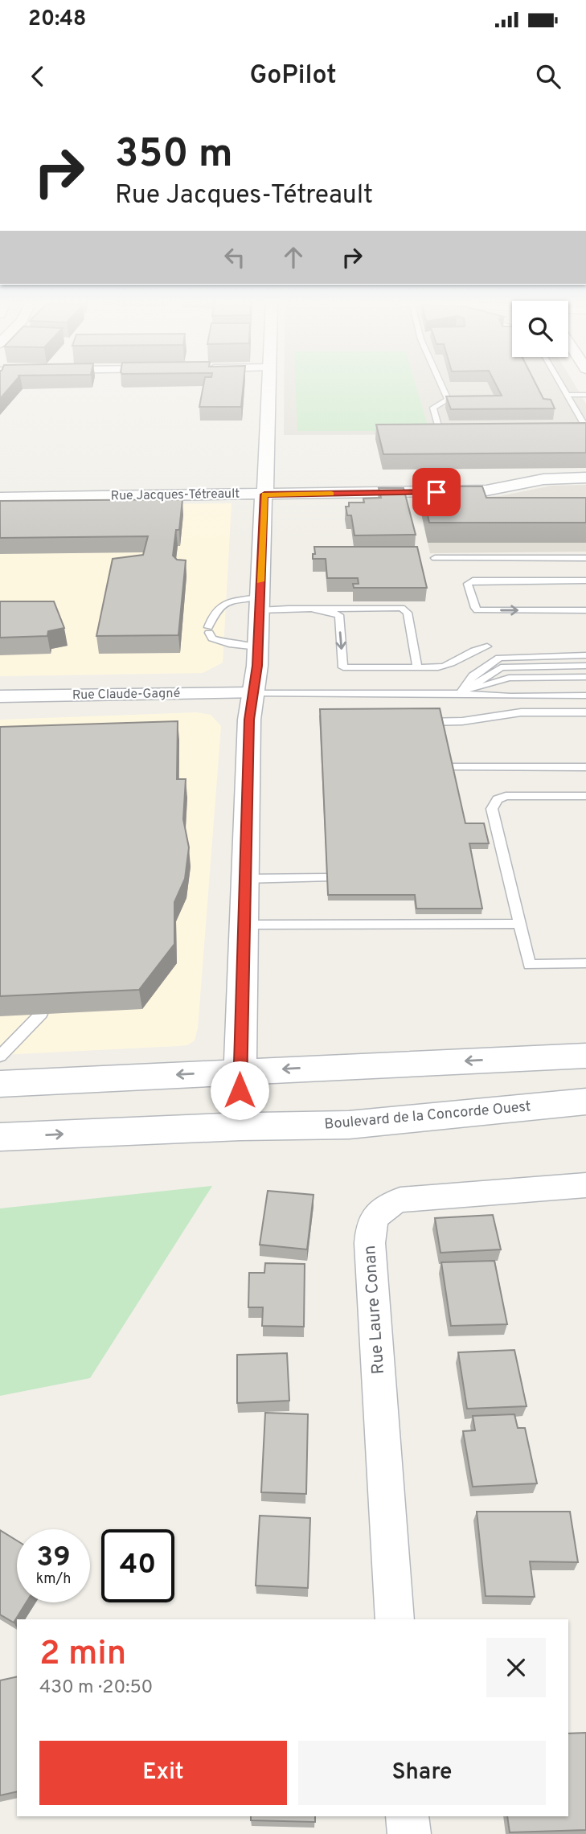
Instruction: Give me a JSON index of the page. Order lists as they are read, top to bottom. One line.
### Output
{"streets":{"street":["Rue Jacques-Tétreault","Rue Claude-Gagné","Boulevard de la Concorde Ouest","Rue Laure Conan"]},"page":{"status":"20:48","header":"GoPilot","turn":["350 m","Rue Jacques-Tétreault"],"speed":"39 km/h","limit":"40","heading":["2 min","430 m · 20:50"],"buttons":["Exit","Share"]}}
